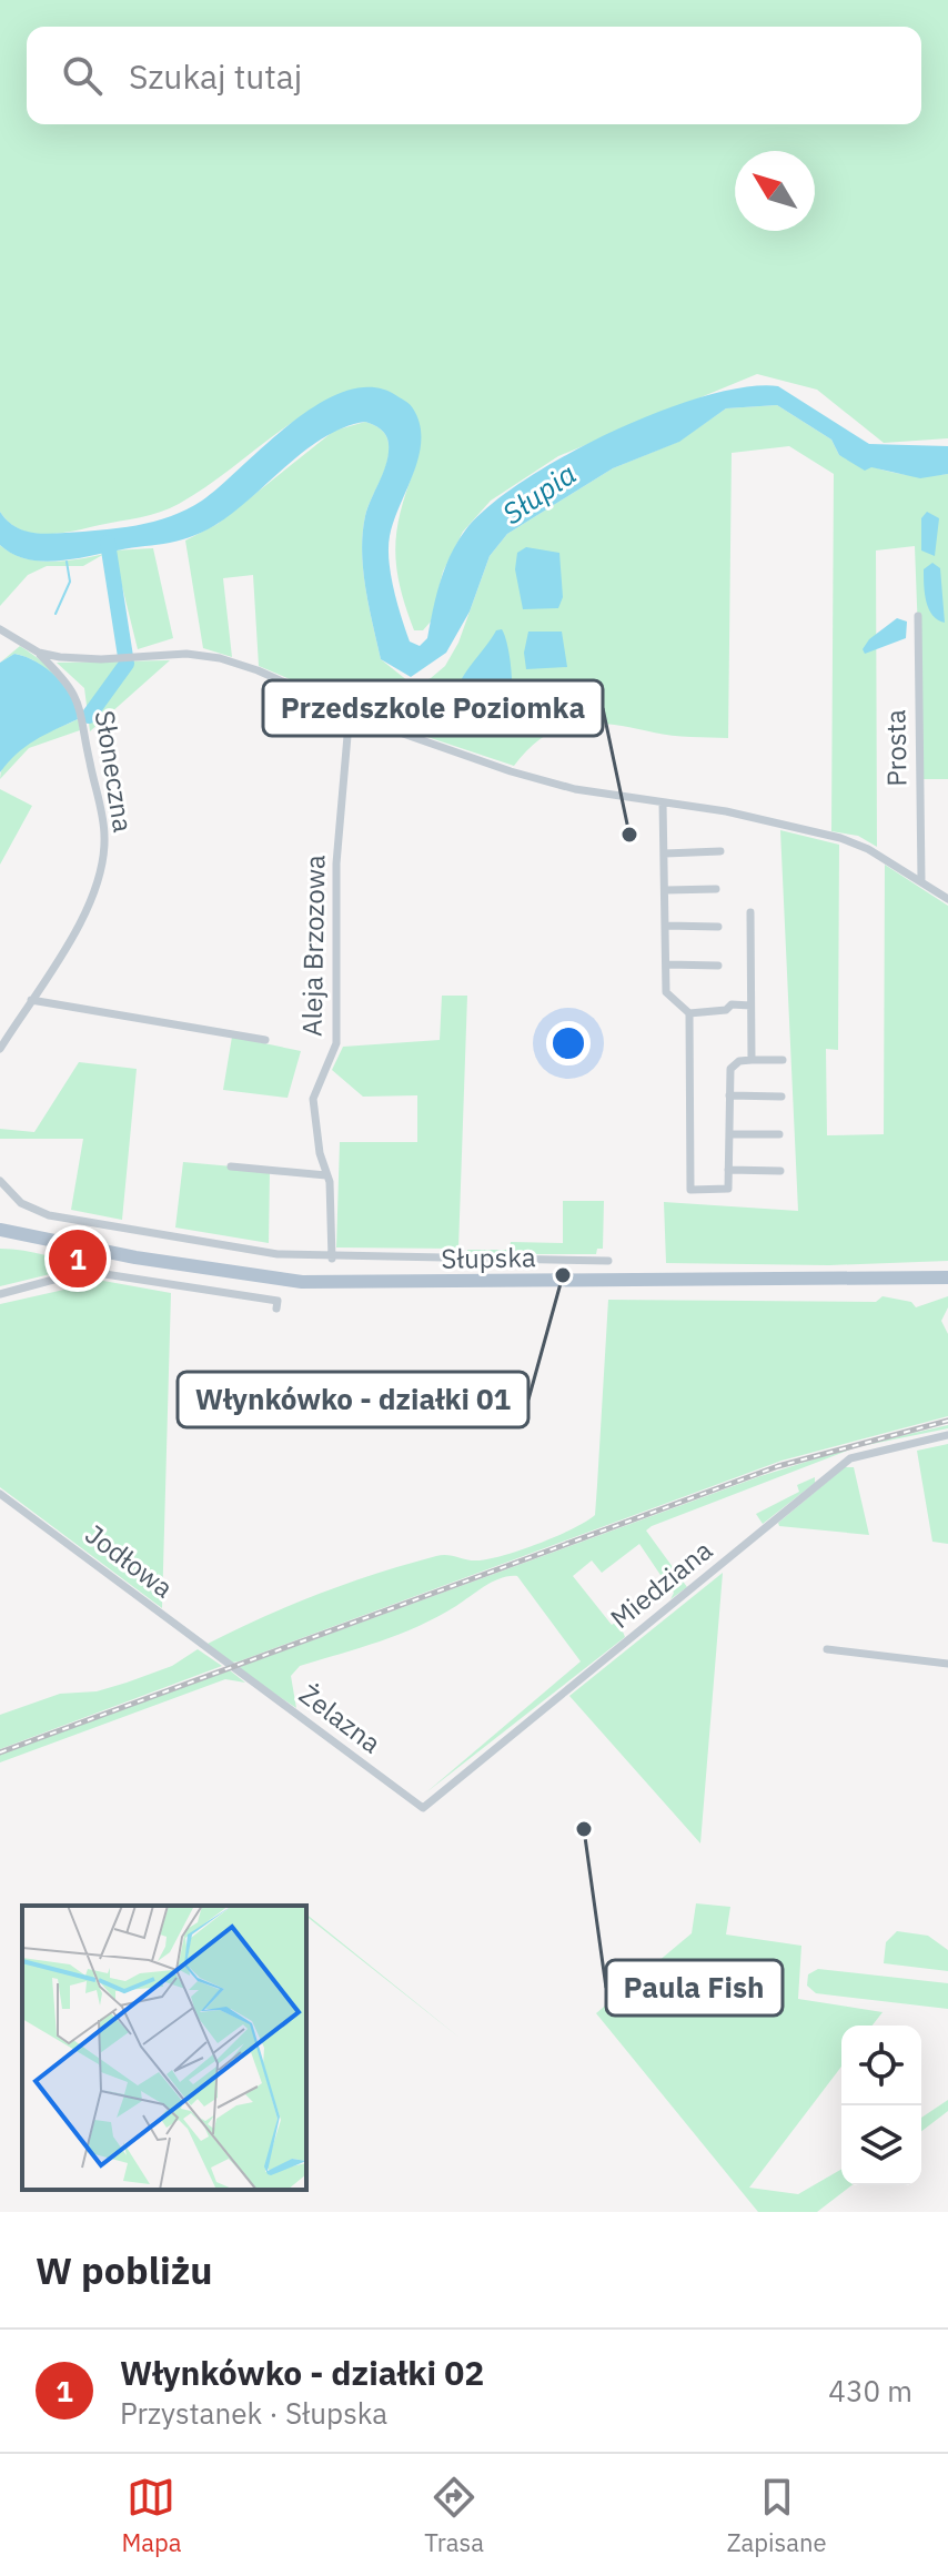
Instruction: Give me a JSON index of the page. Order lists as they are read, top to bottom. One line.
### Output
{"streets":{"main road":["Słupska"],"street":["Prosta","Słoneczna","Aleja Brzozowa","Jodłowa","Miedziana","Żelazna"]},"crossings":[["Jodłowa","Żelazna"],["Miedziana","Żelazna"]],"water":["Słupia"],"places":["Przedszkole Poziomka","Włynkówko - działki 01","Paula Fish"],"north":"top left","page":{"search":"Szukaj tutaj","pins":"1","heading":"W pobliżu","list":[{"mark":"1","name":"Włynkówko - działki 02","note":"Przystanek · Słupska","value":"430 m"}],"nav":["Mapa","Trasa","Zapisane"]}}
